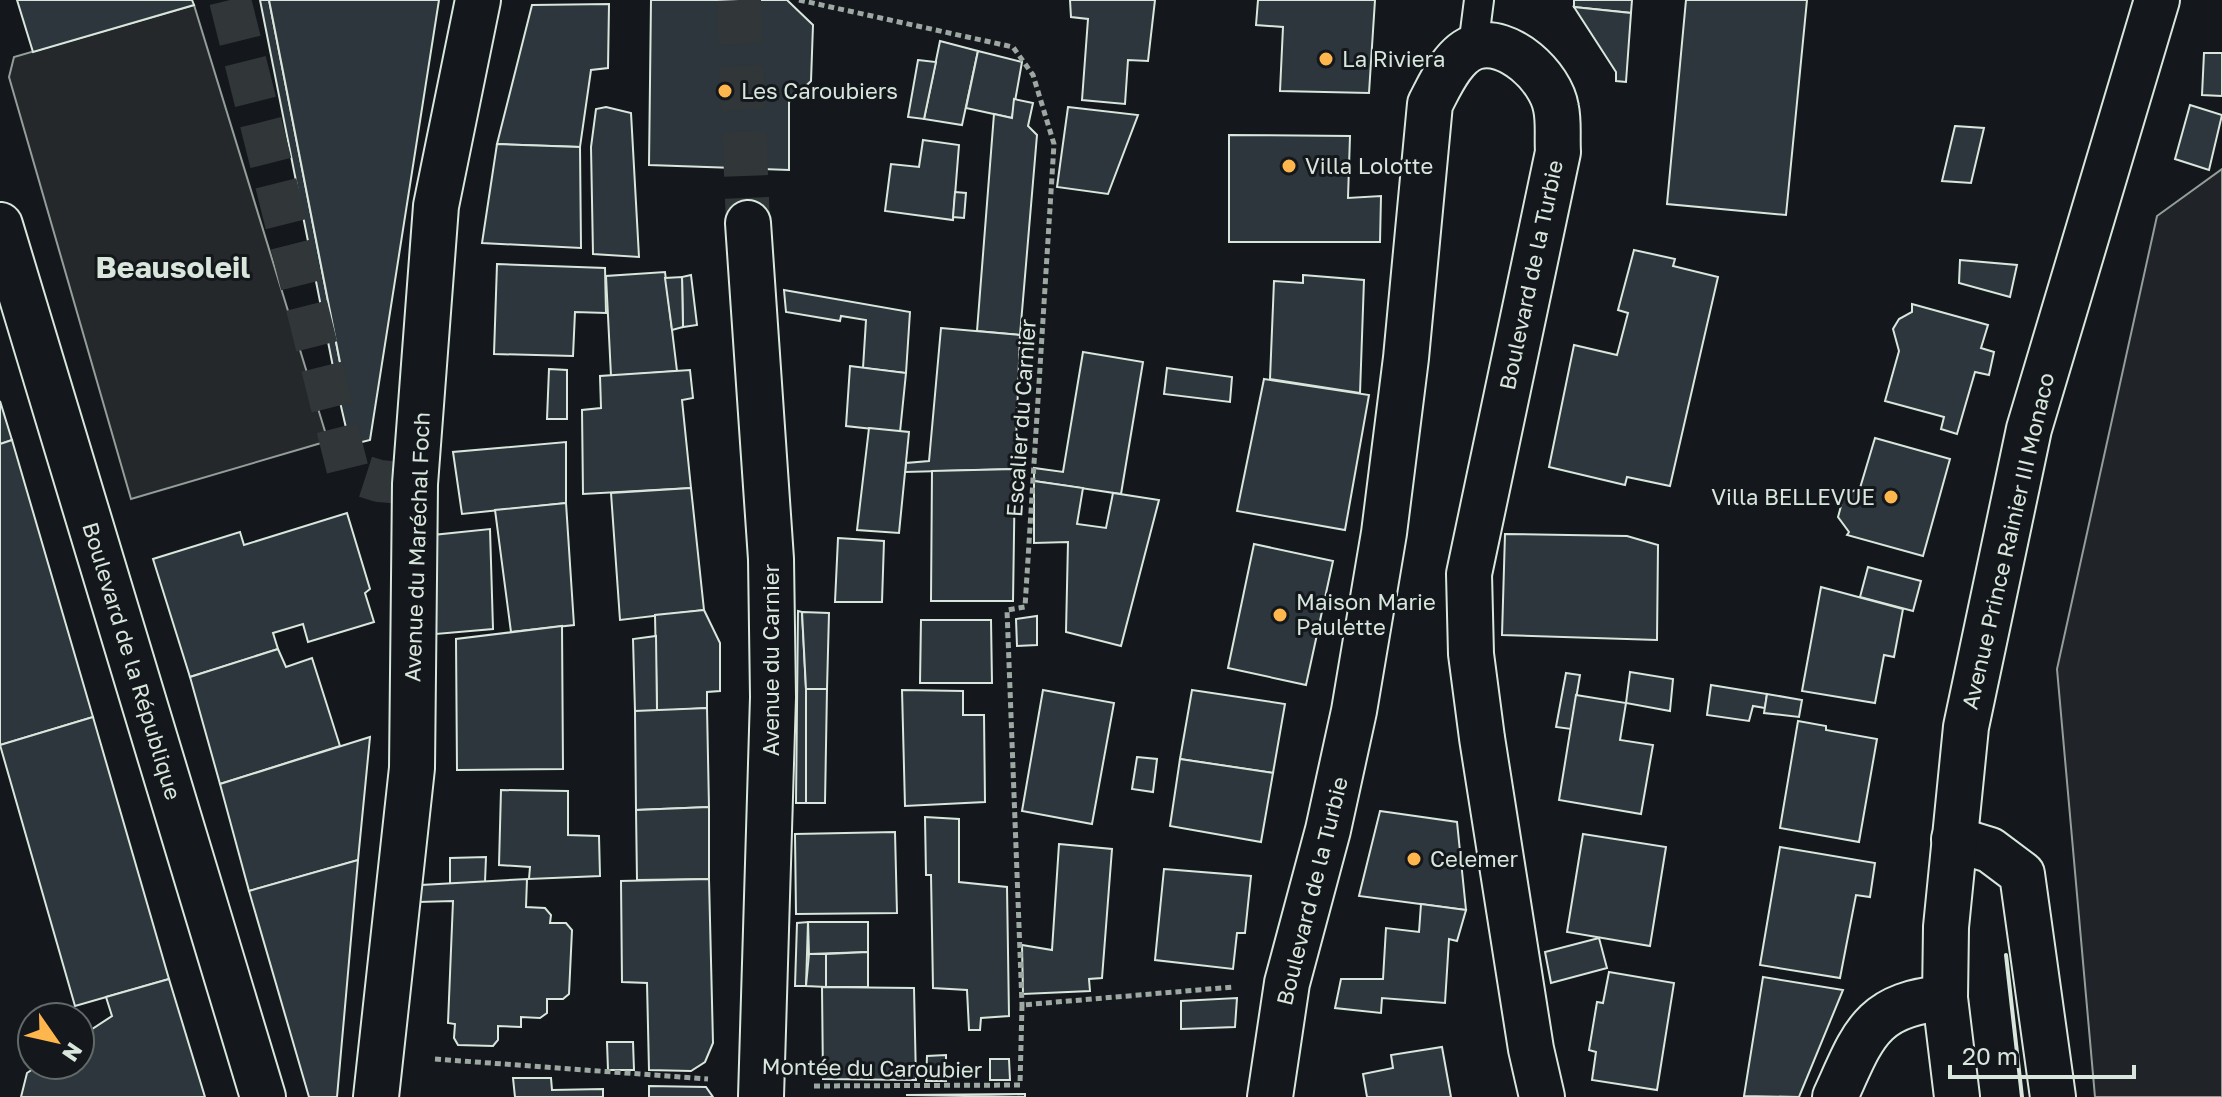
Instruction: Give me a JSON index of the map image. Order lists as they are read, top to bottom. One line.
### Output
{"streets":{"main road":["Boulevard de la Turbie","Avenue Prince Rainier III Monaco","Avenue du Maréchal Foch","Avenue du Carnier","Boulevard de la République"],"path":["Escalier du Carnier","Montée du Caroubier"]},"crossings":[["Escalier du Carnier","Montée du Caroubier"],["Avenue du Maréchal Foch","Montée du Caroubier"],["Avenue du Carnier","Montée du Caroubier"]],"districts":["Beausoleil"],"places":["La Riviera","Les Caroubiers","Villa Lolotte","Villa BELLEVUE","Maison Marie Paulette","Celemer"],"scale_bar":"20 m","north":"bottom right"}
